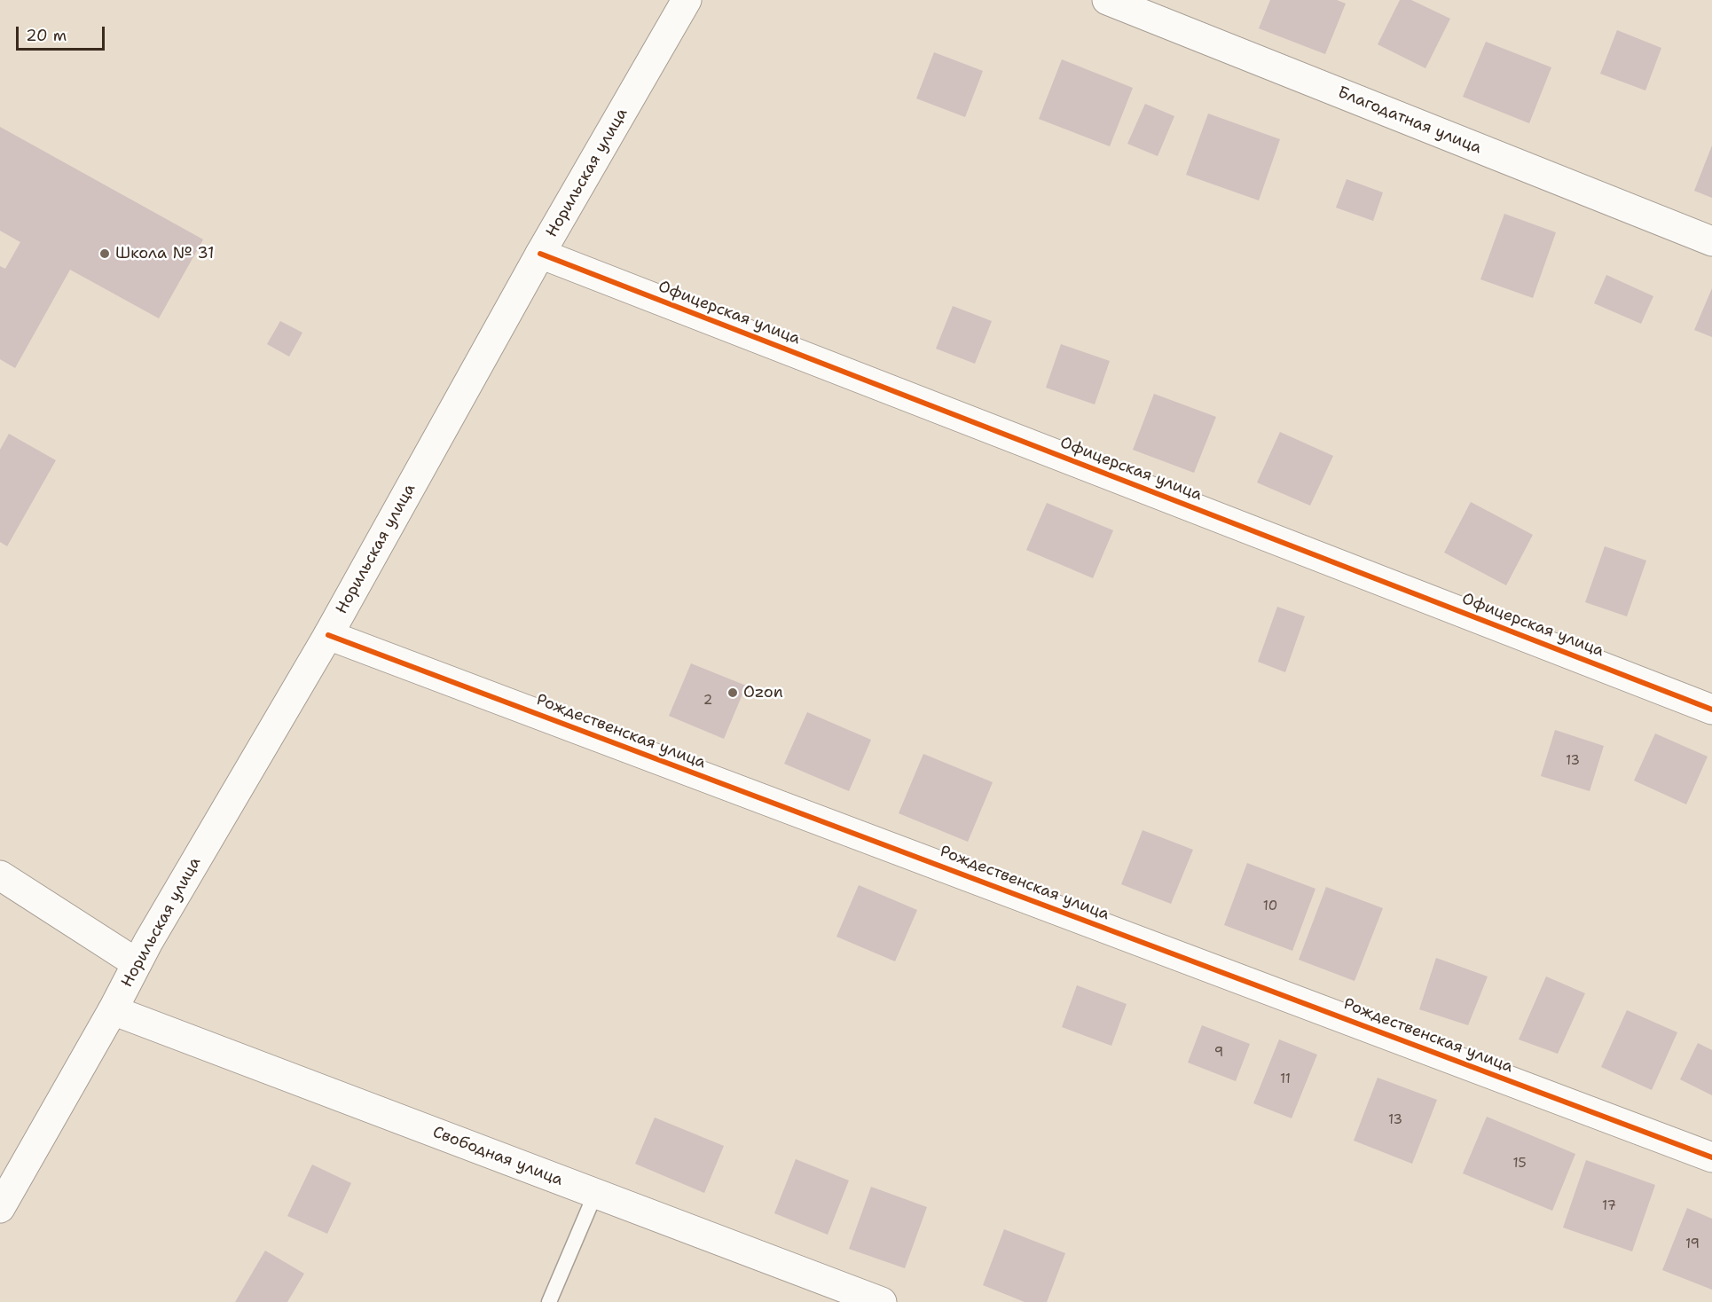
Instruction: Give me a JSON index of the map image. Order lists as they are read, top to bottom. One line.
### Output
{"streets":{"street":["Благодатная улица","Норильская улица","Офицерская улица","Рождественская улица","Свободная улица"]},"crossings":[["Норильская улица","Офицерская улица"],["Норильская улица","Рождественская улица"],["Норильская улица","Свободная улица"]],"places":["Школа № 31","Ozon"],"house_numbers":["2","13","10","9","11","13","15","17","19"],"scale_bar":"20 m"}
